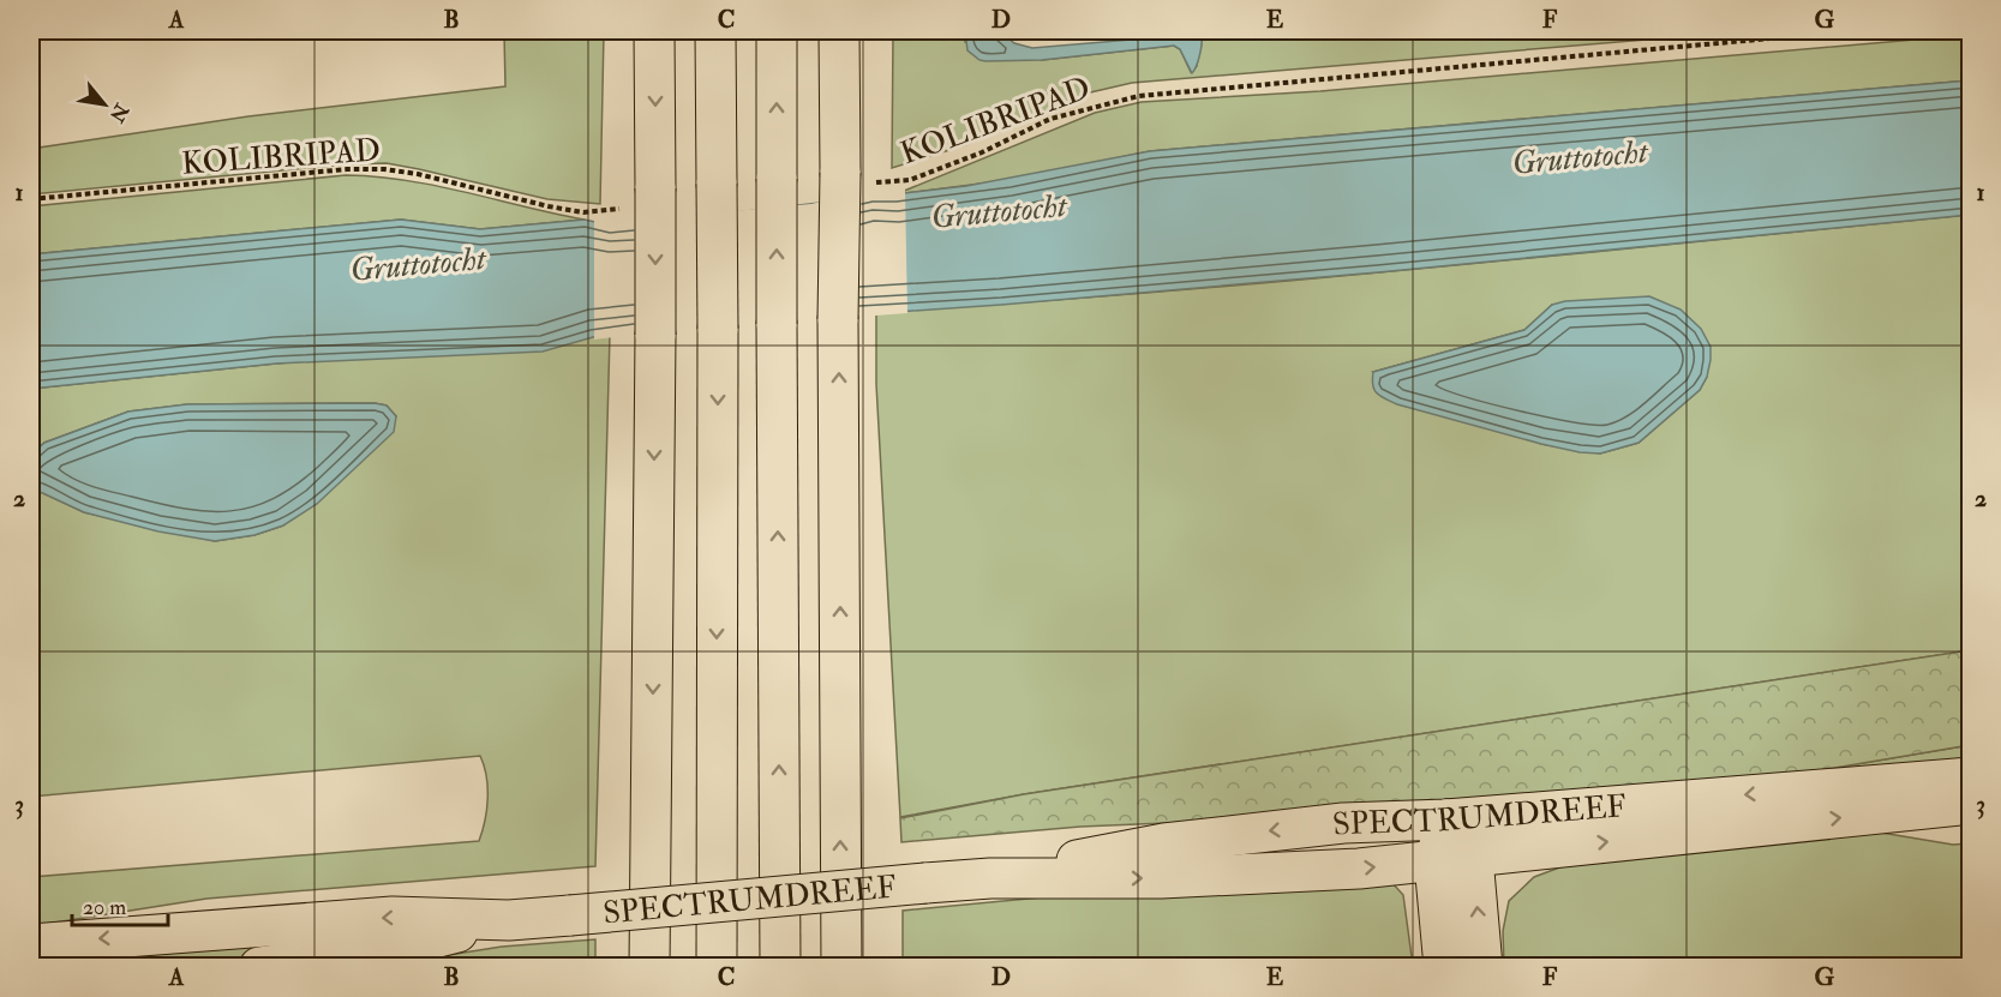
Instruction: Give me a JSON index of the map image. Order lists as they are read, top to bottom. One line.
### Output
{"streets":{"main road":["SPECTRUMDREEF"],"path":["KOLIBRIPAD"]},"water":["Gruttotocht"],"scale_bar":"20 m","north":"bottom right","grid":{"columns":["A","B","C","D","E","F","G"],"rows":["1","2","3"]}}
